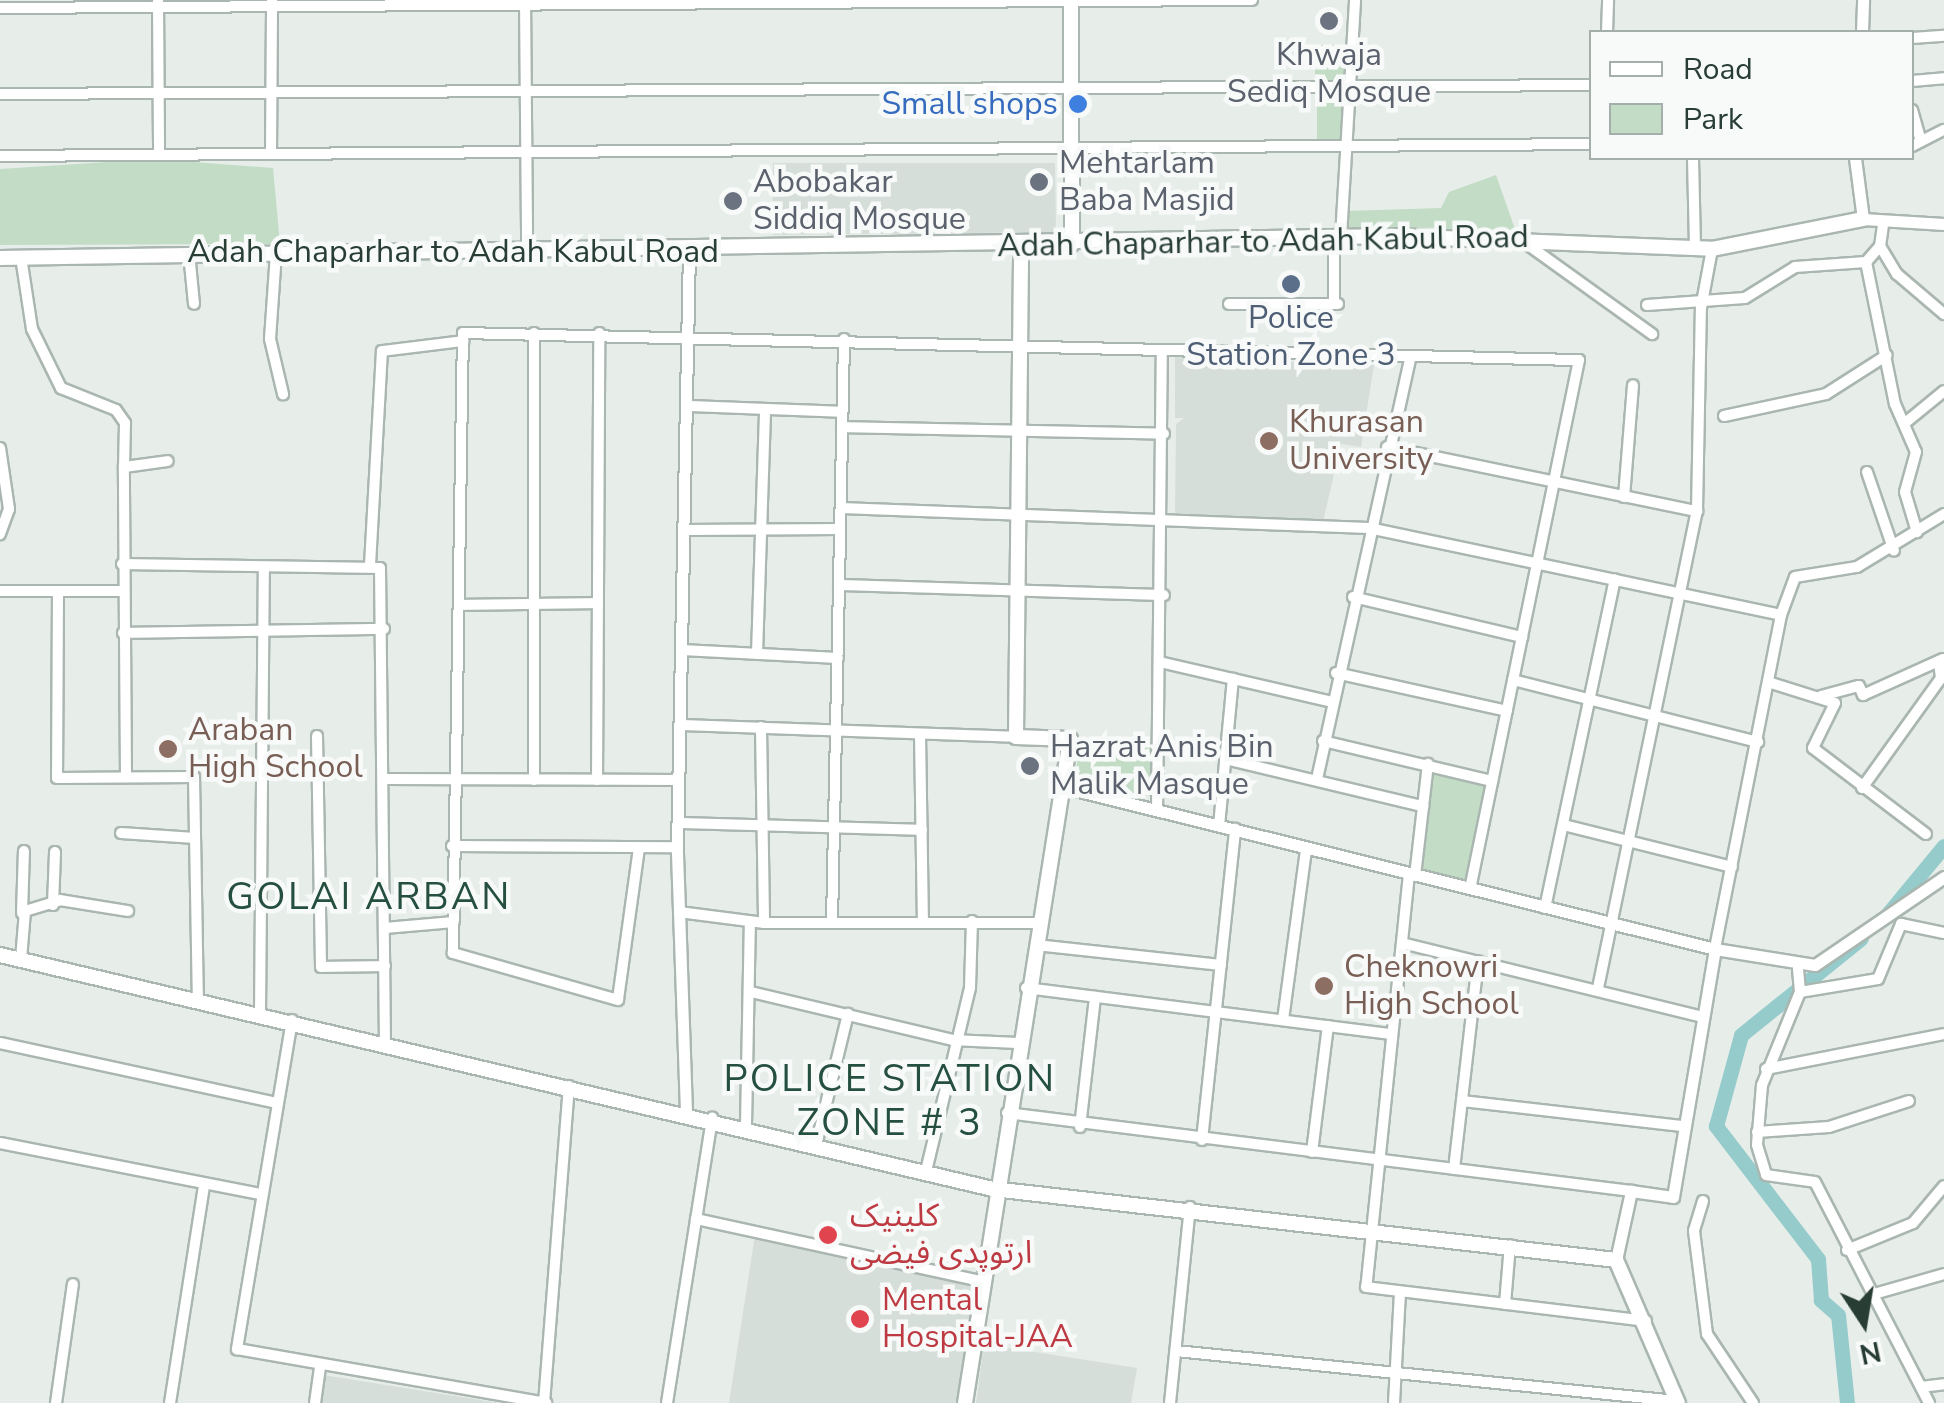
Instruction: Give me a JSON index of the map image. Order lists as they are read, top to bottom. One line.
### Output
{"streets":{"main road":["Adah Chaparhar to Adah Kabul Road"]},"districts":["GOLAI ARBAN","POLICE STATION ZONE # 3"],"places":["Khwaja Sediq Mosque","Small shops","Mehtarlam Baba Masjid","Abobakar Siddiq Mosque","Police Station Zone 3","Khurasan University","Araban High School","Hazrat Anis Bin Malik Masque","Cheknowri High School","کلینیک ارتوپدی فیضی","Mental Hospital-JAA"],"legend":["Road","Park"],"north":"bottom"}
